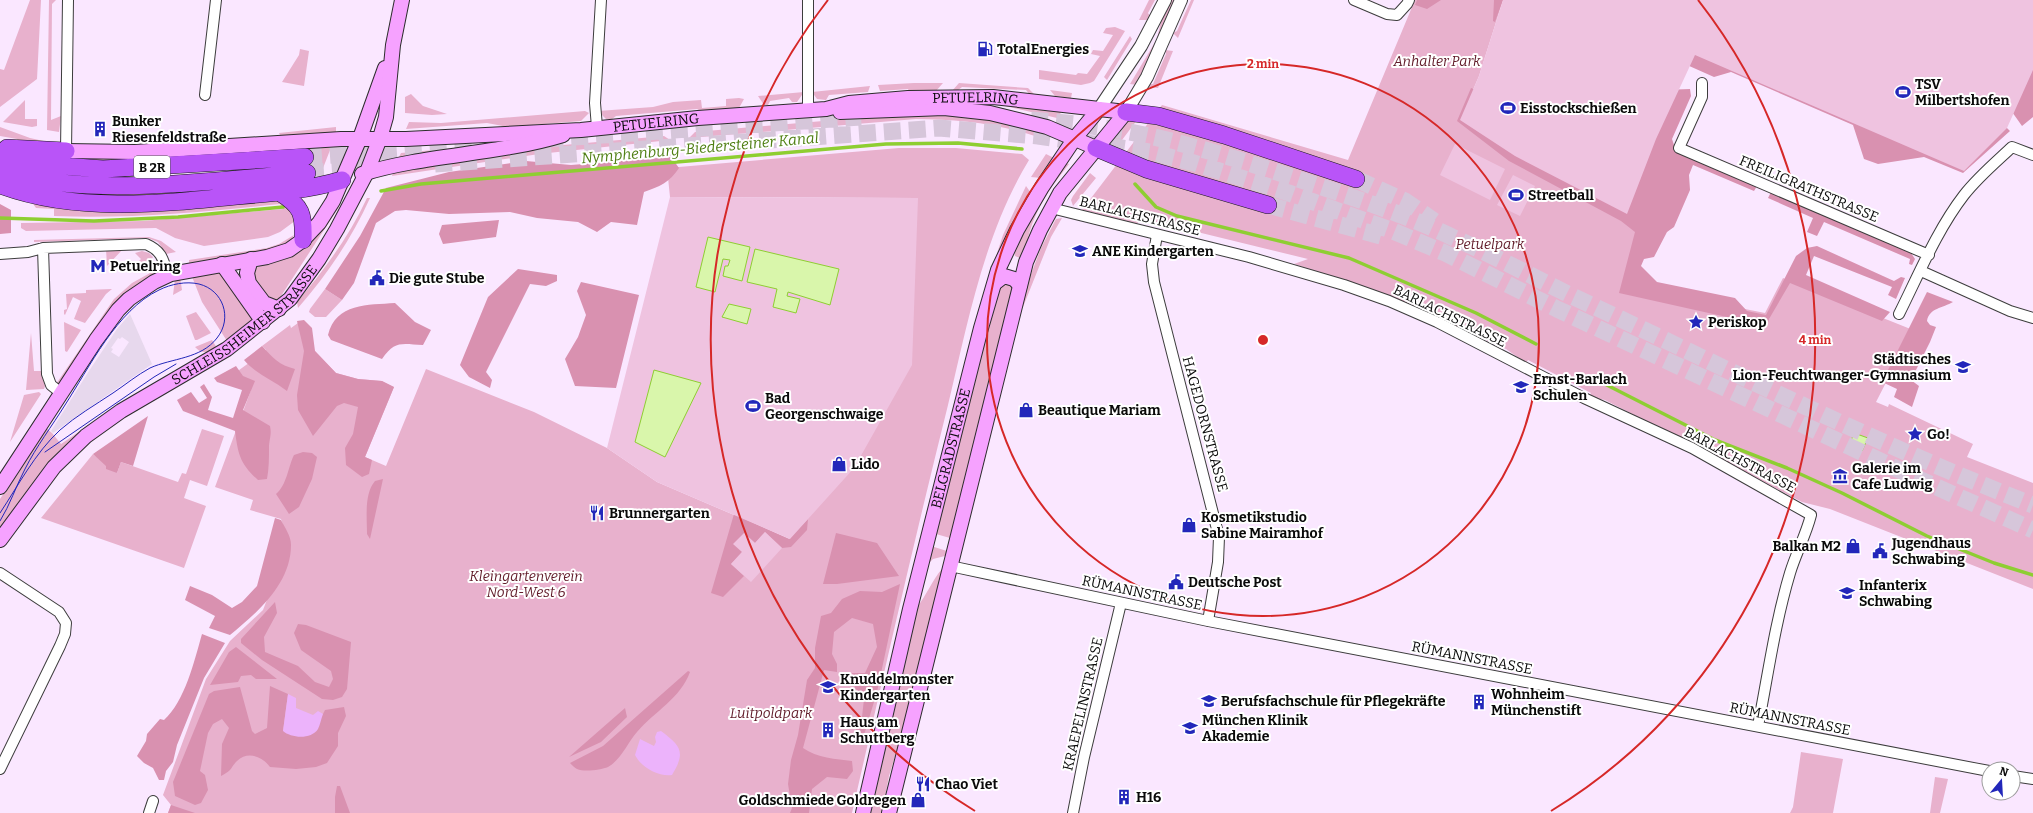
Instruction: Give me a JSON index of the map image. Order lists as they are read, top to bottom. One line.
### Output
{"streets":{"highway":["B 2R"],"main road":["PETUELRING","SCHLEISSHEIMER STRASSE","BELGRADSTRASSE"],"street":["FREILIGRATHSTRASSE","BARLACHSTRASSE","HAGEDORNSTRASSE","RÜMANNSTRASSE","KRAEPELINSTRASSE"]},"crossings":[["PETUELRING","SCHLEISSHEIMER STRASSE"],["PETUELRING","BELGRADSTRASSE"],["BARLACHSTRASSE","HAGEDORNSTRASSE"],["BARLACHSTRASSE","BELGRADSTRASSE"],["BARLACHSTRASSE","RÜMANNSTRASSE"],["HAGEDORNSTRASSE","RÜMANNSTRASSE"],["BELGRADSTRASSE","RÜMANNSTRASSE"],["RÜMANNSTRASSE","KRAEPELINSTRASSE"]],"water":["Nymphenburg-Biedersteiner Kanal"],"parks":["Anhalter Park","Petuelpark","Kleingartenverein Nord-West 6","Luitpoldpark"],"places":{"fuel station":["TotalEnergies"],"sports":["TSV Milbertshofen","Eisstockschießen","Streetball","Bad Georgenschwaige"],"building":["Bunker Riesenfeldstraße","Wohnheim Münchenstift","Haus am Schuttberg","H16"],"school or university":["ANE Kindergarten","Städtisches Lion-Feuchtwanger-Gymnasium","Ernst-Barlach Schulen","Infanterix Schwabing","Knuddelmonster Kindergarten","Berufsfachschule für Pflegekräfte","München Klinik Akademie"],"metro station":["Petuelring"],"public building":["Die gute Stube","Jugendhaus Schwabing","Deutsche Post"],"place":["Periskop","Go!"],"shop":["Beautique Mariam","Lido","Kosmetikstudio Sabine Mairamhof","Balkan M2","Goldschmiede Goldregen"],"museum":["Galerie im Cafe Ludwig"],"restaurant":["Brunnergarten","Chao Viet"]},"north":"top","rings":["2 min","4 min"]}
